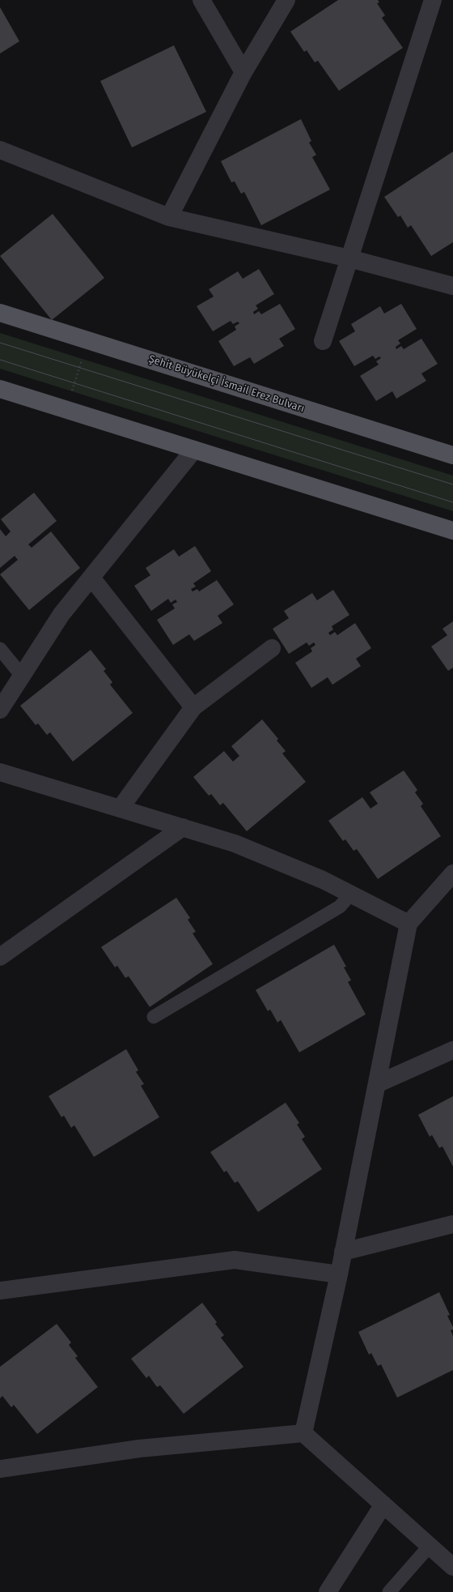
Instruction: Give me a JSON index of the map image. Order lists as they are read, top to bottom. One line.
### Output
{"streets":{"main road":["Şehit Büyükelçi İsmail Erez Bulvarı"]}}
